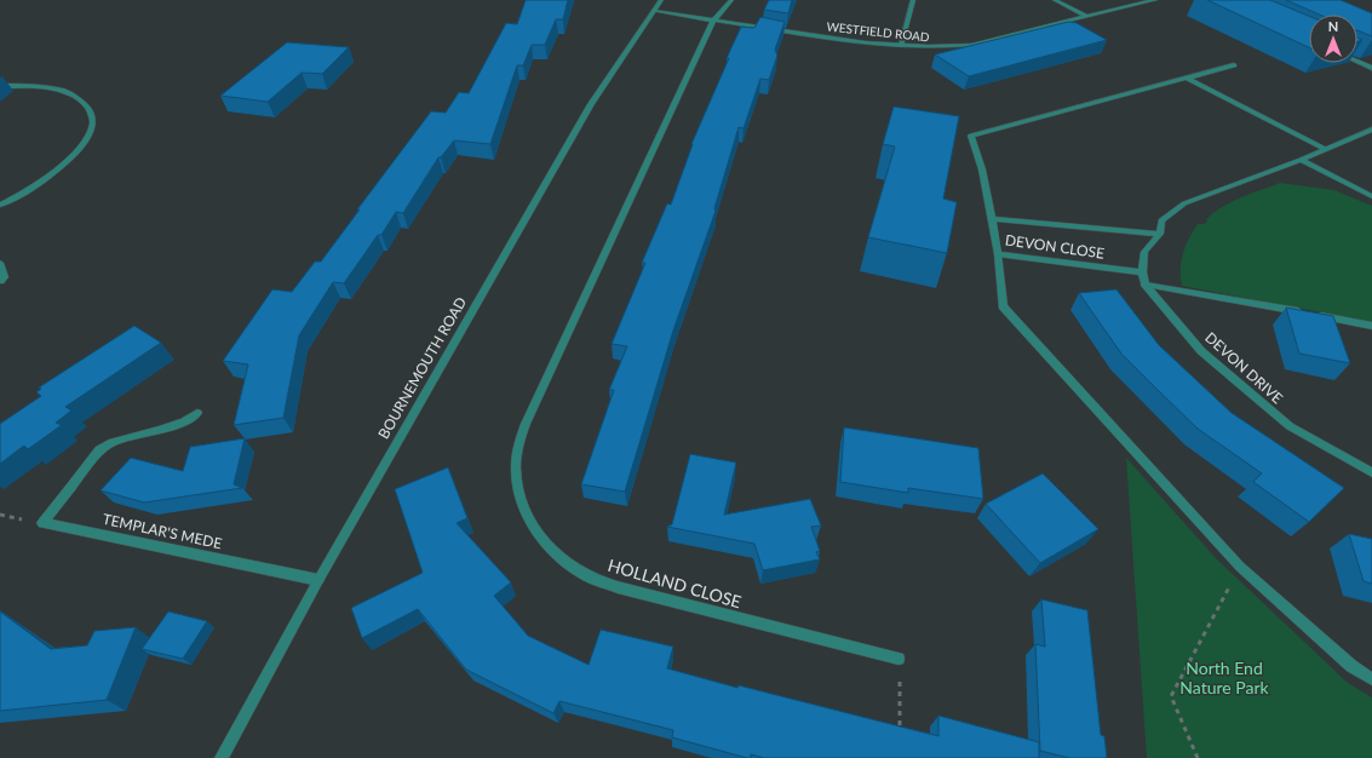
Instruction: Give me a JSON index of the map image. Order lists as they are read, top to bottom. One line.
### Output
{"streets":{"street":["WESTFIELD ROAD","DEVON CLOSE","BOURNEMOUTH ROAD","DEVON DRIVE","TEMPLAR'S MEDE","HOLLAND CLOSE"]},"crossings":[["WESTFIELD ROAD","BOURNEMOUTH ROAD"],["WESTFIELD ROAD","HOLLAND CLOSE"],["DEVON CLOSE","DEVON DRIVE"],["BOURNEMOUTH ROAD","TEMPLAR'S MEDE"]],"parks":["North End Nature Park"],"north":"top"}
